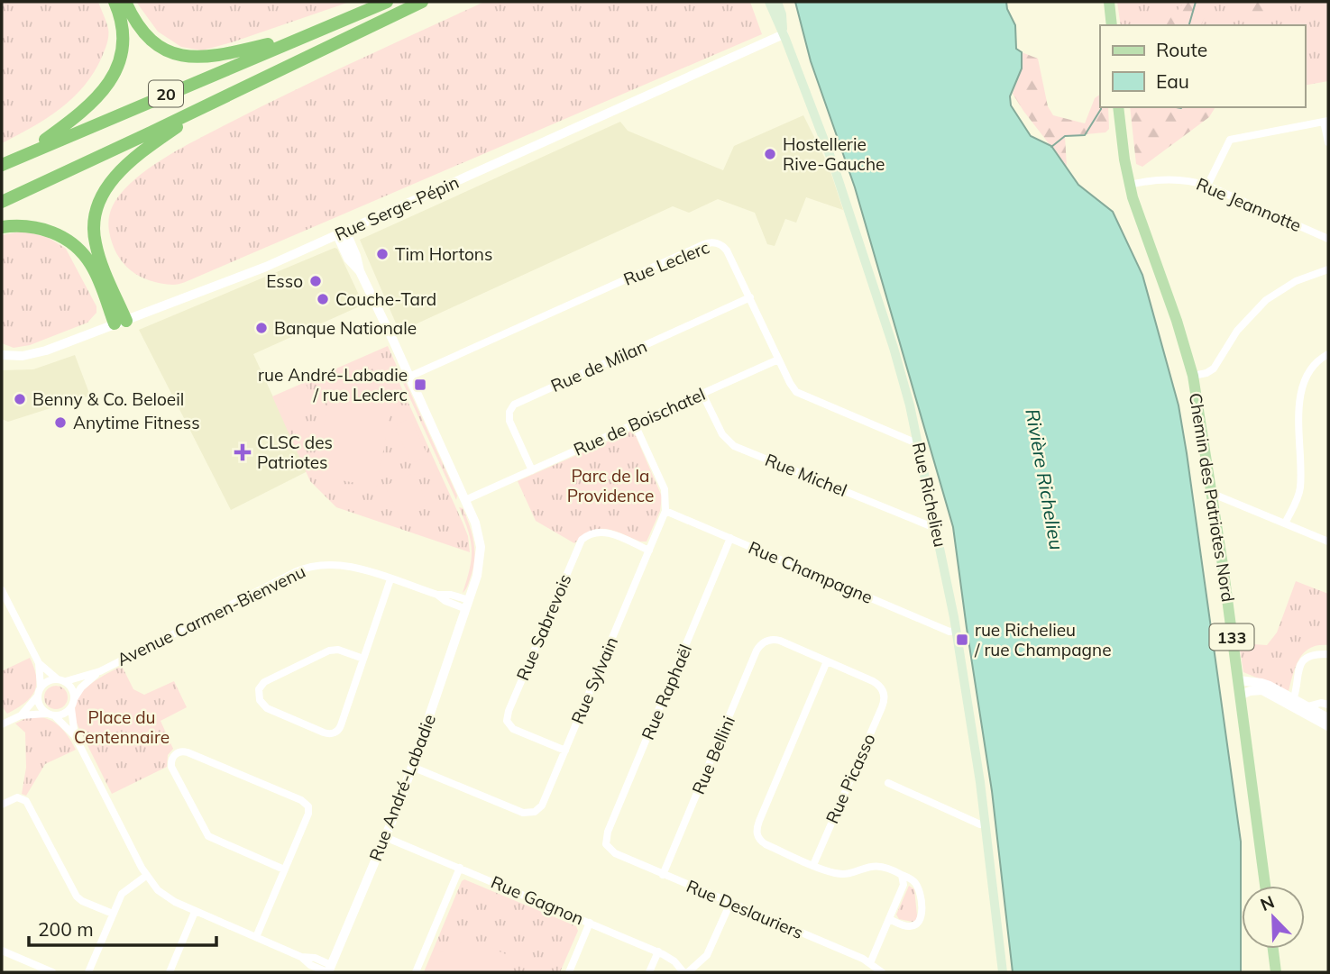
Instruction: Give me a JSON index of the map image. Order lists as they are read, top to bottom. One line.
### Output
{"streets":{"highway":["20"],"main road":["Rue Richelieu","Chemin des Patriotes Nord","133"],"street":["Rue Jeannotte","Rue Serge-Pépin","Rue Leclerc","Rue de Milan","Rue de Boischatel","Rue Michel","Rue Champagne","Avenue Carmen-Bienvenu","Rue Sabrevois","Rue Sylvain","Rue Raphaël","Rue Bellini","Rue Picasso","Rue André-Labadie","Rue Gagnon","Rue Deslauriers"]},"crossings":[["Rue Jeannotte","Chemin des Patriotes Nord"],["Rue Serge-Pépin","Rue Richelieu"],["Rue Serge-Pépin","Rue André-Labadie"],["Rue Leclerc","Rue de Milan"],["Rue Leclerc","Rue de Boischatel"],["Rue Leclerc","Rue Richelieu"],["Rue Leclerc","Rue André-Labadie"],["Rue de Milan","Rue de Boischatel"],["Rue de Boischatel","Rue Michel"],["Rue de Boischatel","Rue André-Labadie"],["Rue Michel","Rue Richelieu"],["Rue Richelieu","Rue Champagne"],["Rue Champagne","Rue Sylvain"],["Rue Champagne","Rue Raphaël"],["Avenue Carmen-Bienvenu","Rue André-Labadie"],["Rue Sabrevois","Rue Sylvain"],["Rue Sylvain","Rue André-Labadie"],["Rue Raphaël","Rue Deslauriers"],["Rue Bellini","Rue Picasso"],["Rue Bellini","Rue Deslauriers"],["Rue André-Labadie","Rue Gagnon"]],"water":["Rivière Richelieu"],"parks":["Parc de la Providence","Place du Centennaire"],"places":{"other":["Hostellerie Rive-Gauche","Tim Hortons","Esso","Couche-Tard","Banque Nationale","Benny & Co. Beloeil","Anytime Fitness"],"transit":["rue André-Labadie / rue Leclerc","rue Richelieu / rue Champagne"],"health":["CLSC des Patriotes"]},"legend":["Route","Eau"],"scale_bar":"200 m","north":"top left"}
